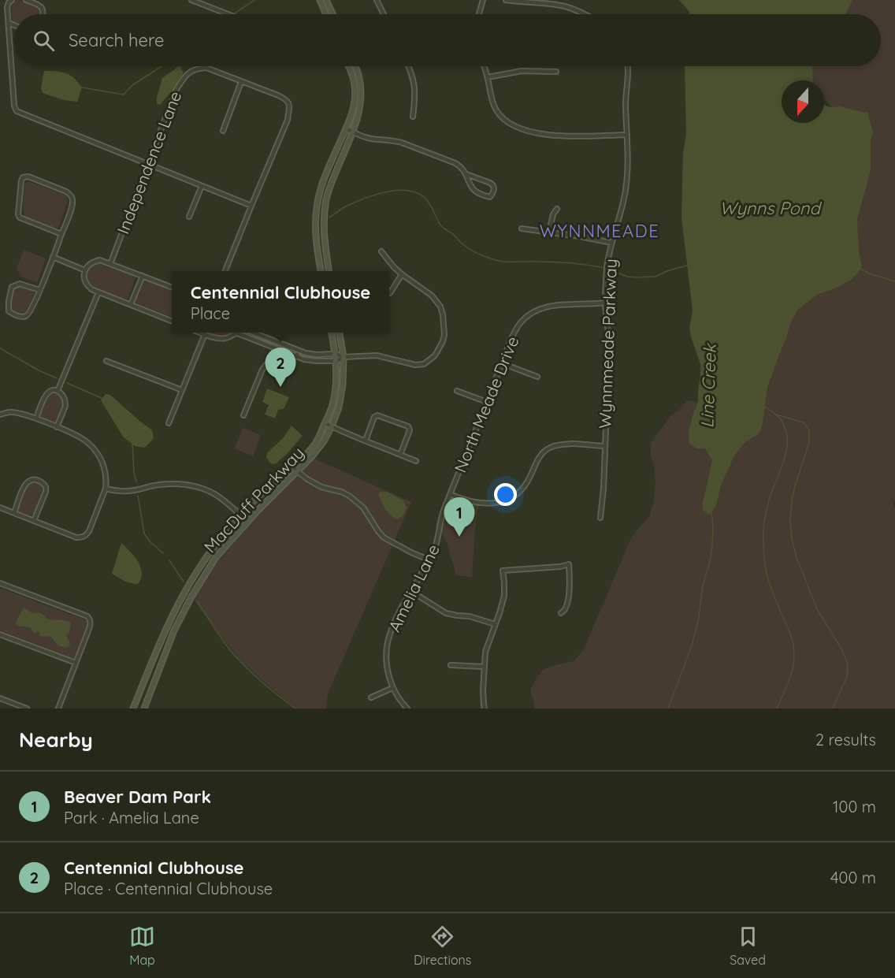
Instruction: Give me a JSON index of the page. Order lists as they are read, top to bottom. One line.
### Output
{"streets":{"street":["Independence Lane","Wynnmeade Parkway","North Meade Drive","MacDuff Parkway","Amelia Lane"]},"crossings":[["Wynnmeade Parkway","North Meade Drive"],["North Meade Drive","Amelia Lane"]],"districts":["WYNNMEADE"],"water":["Wynns Pond","Line Creek"],"north":"bottom","page":{"search":"Search here","popup":["Centennial Clubhouse","Place"],"pins":["2","1"],"heading":["Nearby","2 results"],"list":[{"mark":"1","name":"Beaver Dam Park","note":"Park · Amelia Lane","value":"100 m"},{"mark":"2","name":"Centennial Clubhouse","note":"Place · Centennial Clubhouse","value":"400 m"}],"nav":["Map","Directions","Saved"]}}
